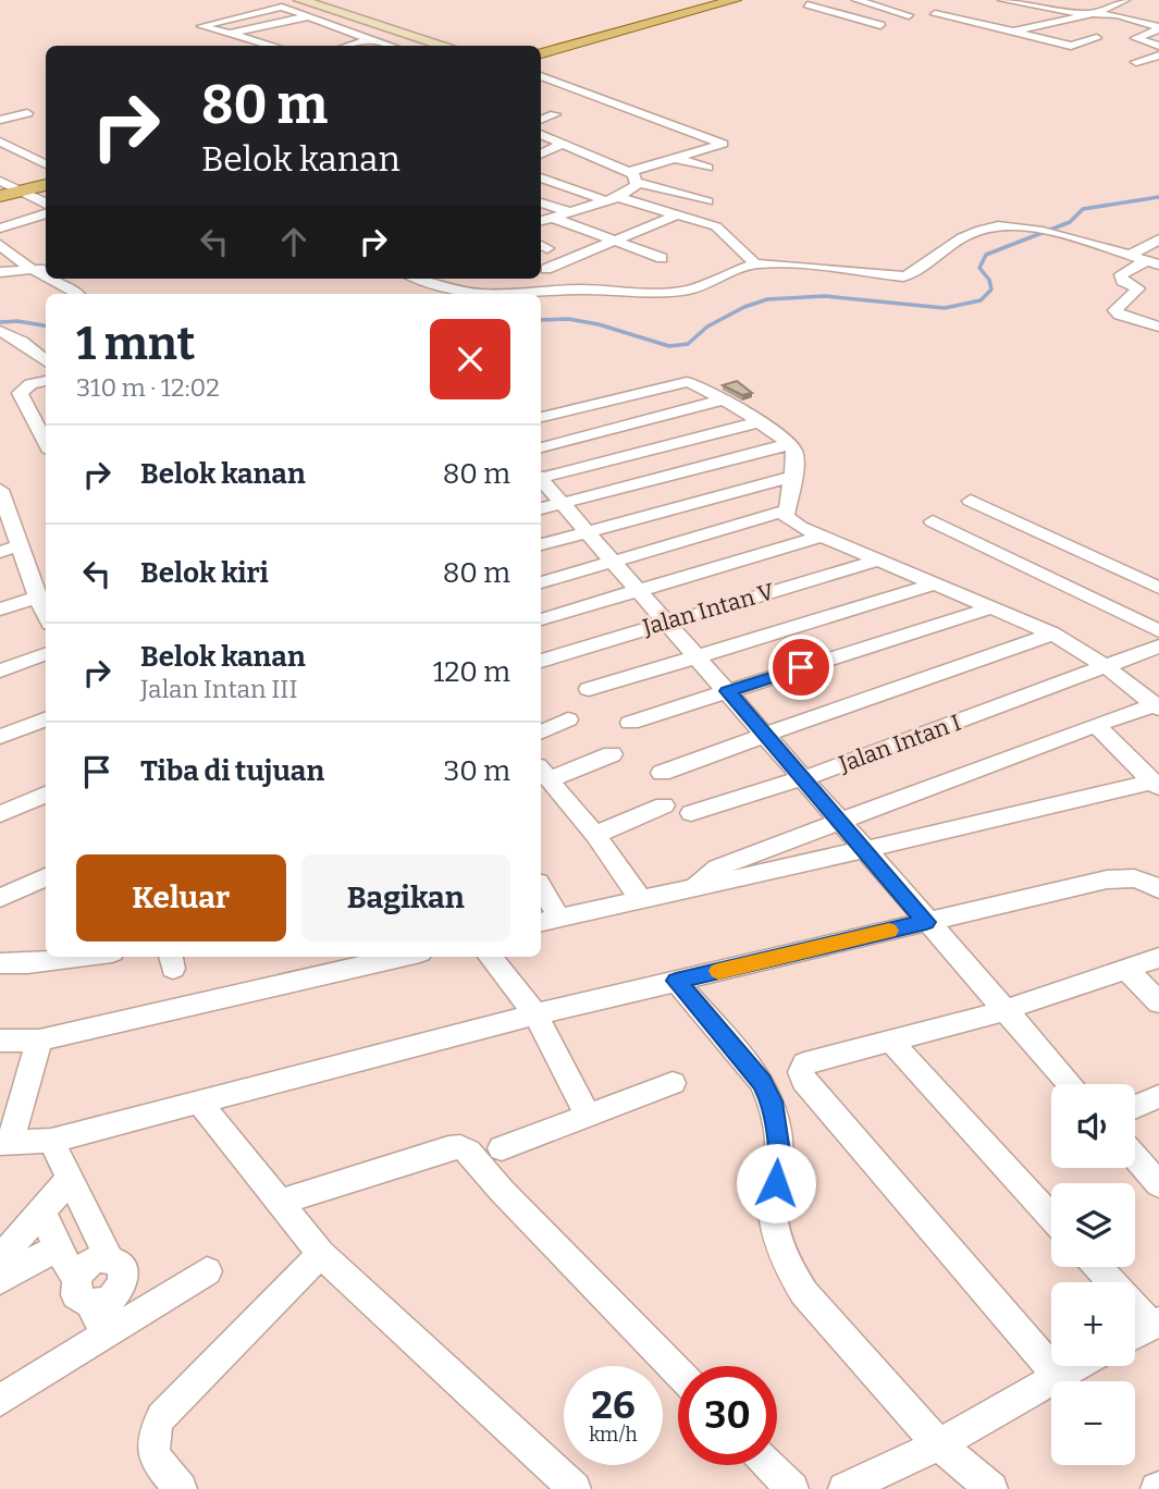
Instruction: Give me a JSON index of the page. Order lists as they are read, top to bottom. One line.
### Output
{"streets":{"street":["Jalan Intan V","Jalan Intan I"]},"page":{"turn":["80 m","Belok kanan"],"heading":["1 mnt","310 m · 12:02"],"list":[{"name":"Belok kanan","value":"80 m"},{"name":"Belok kiri","value":"80 m"},{"name":"Belok kanan","note":"Jalan Intan III","value":"120 m"},{"name":"Tiba di tujuan","value":"30 m"}],"buttons":["Keluar","Bagikan"],"map_buttons":["+","−"],"speed":"26 km/h","limit":"30"}}
